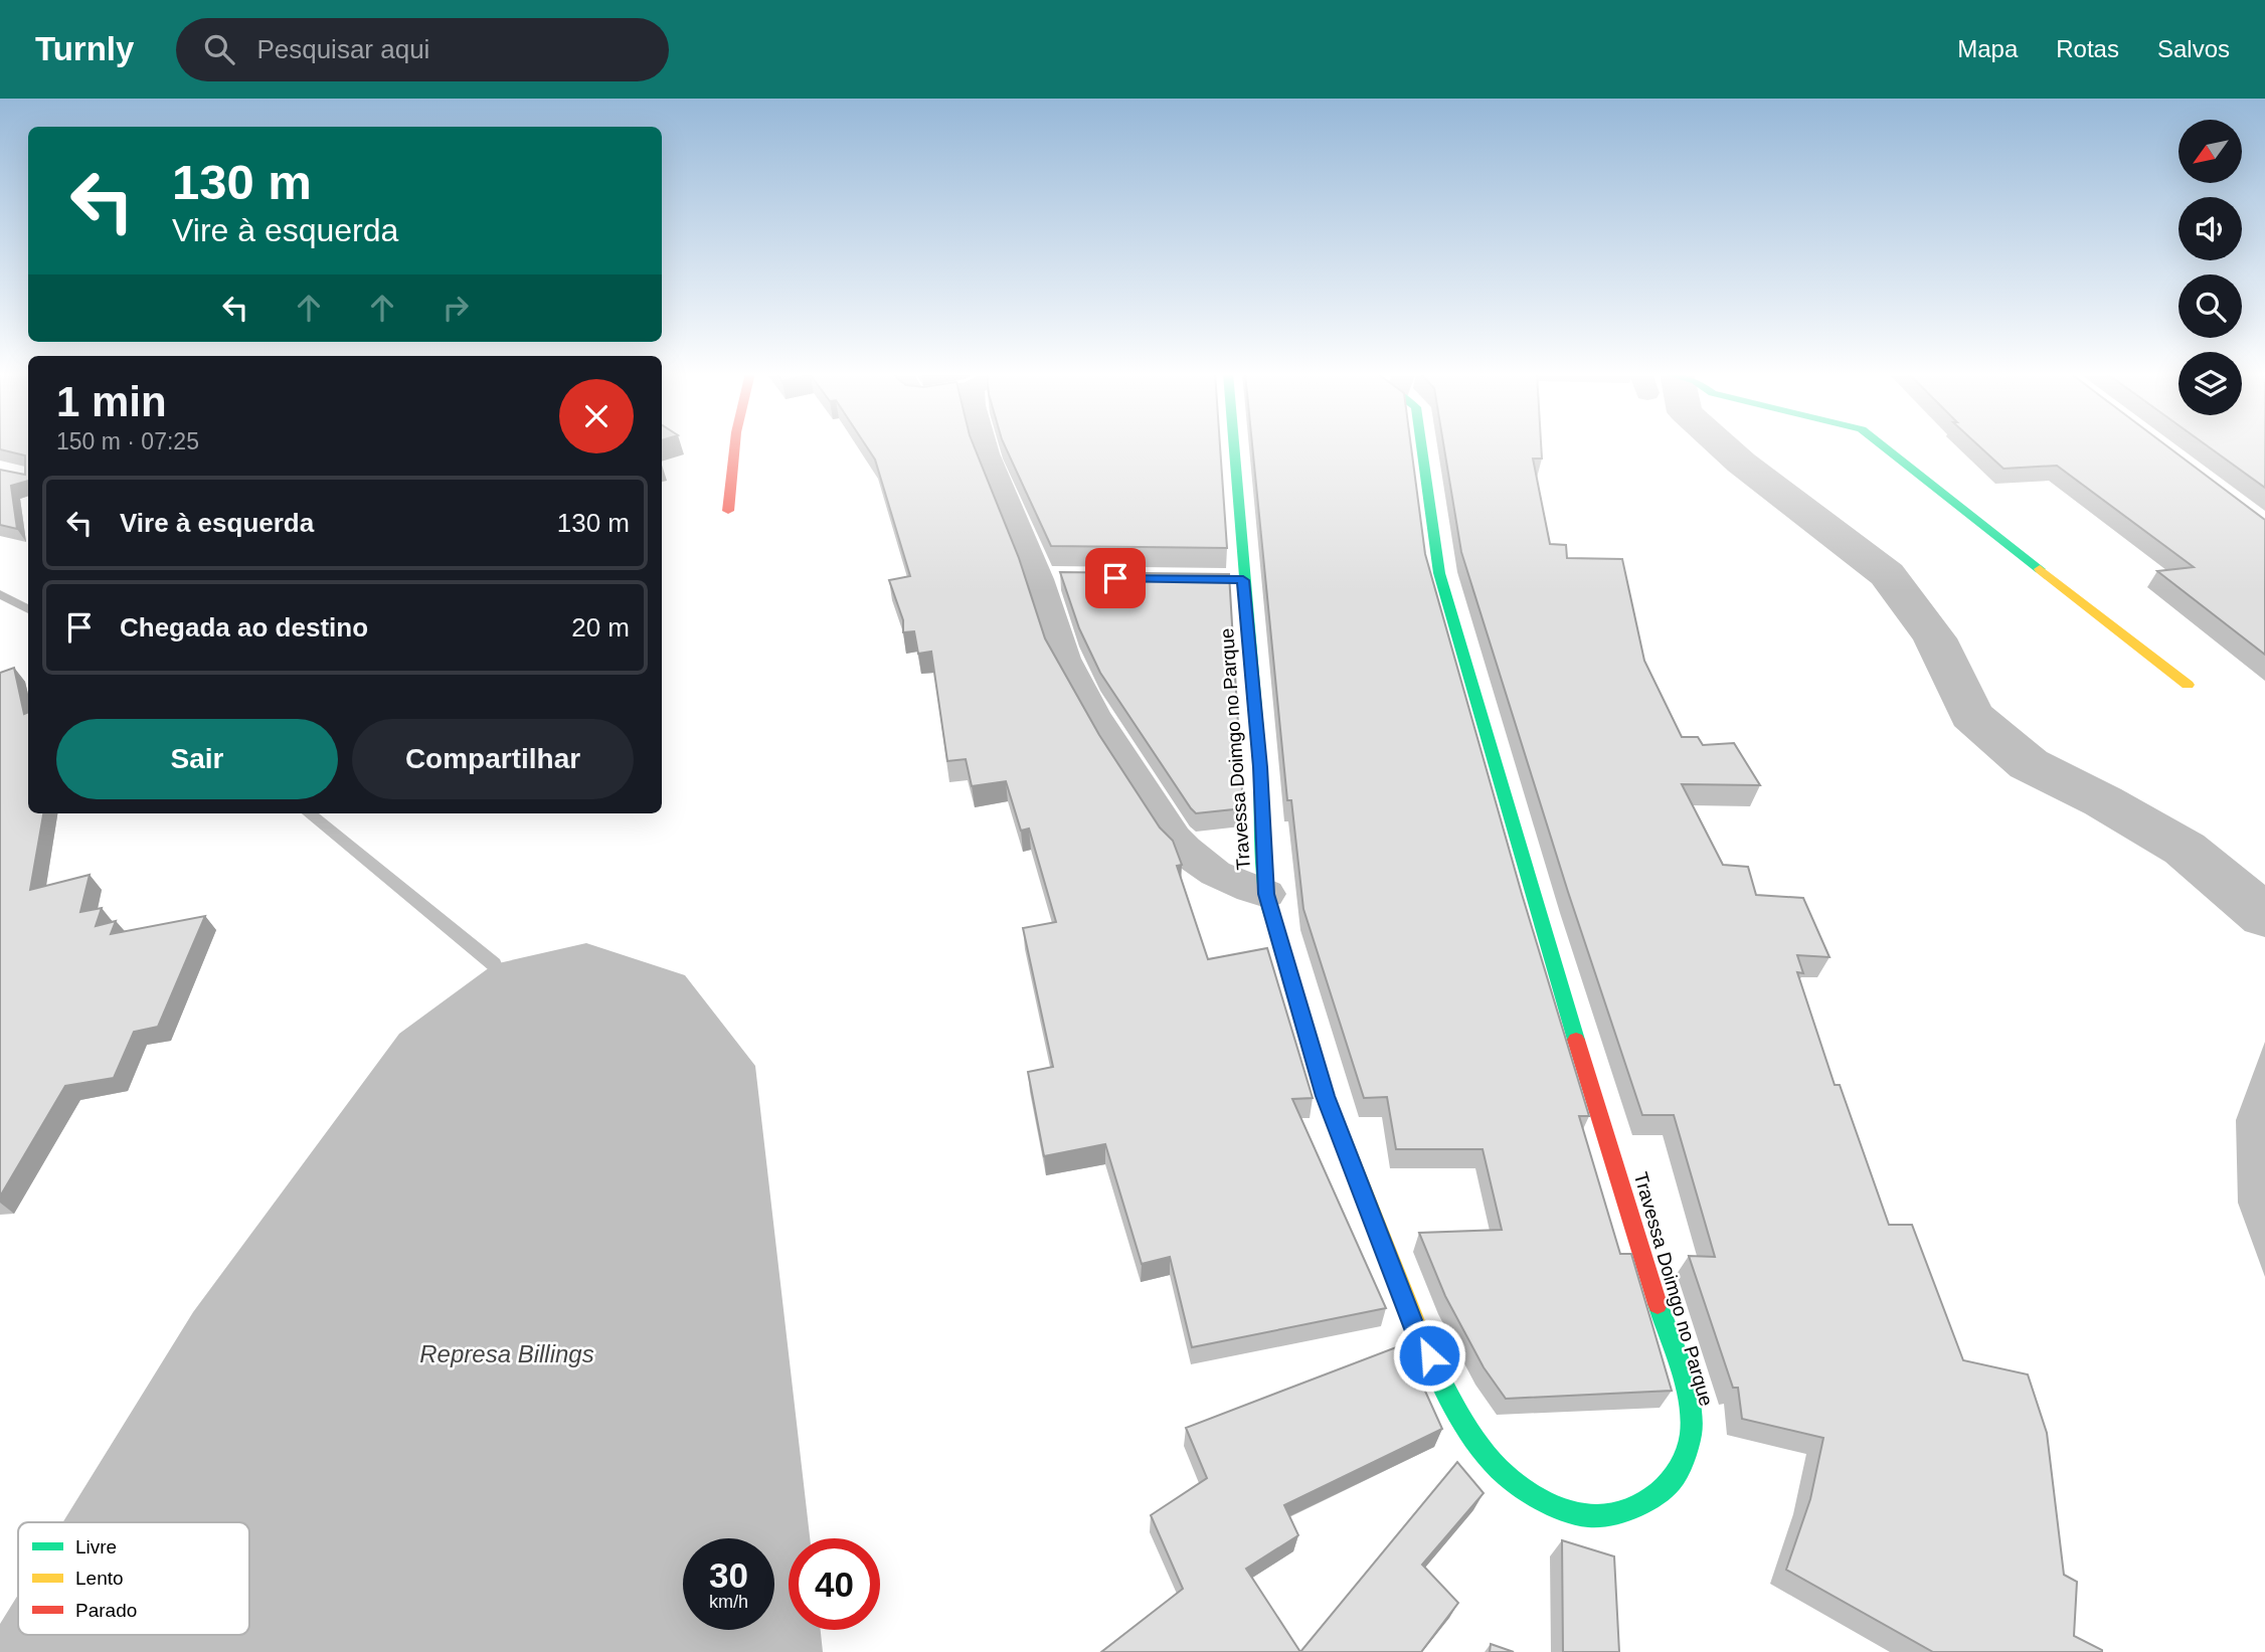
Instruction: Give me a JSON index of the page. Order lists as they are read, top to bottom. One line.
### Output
{"streets":{"street":["Travessa Doimgo no Parque"]},"water":["Represa Billings"],"legend":["Livre","Lento","Parado"],"north":"bottom left","page":{"header":"Turnly","search":"Pesquisar aqui","nav":["Mapa","Rotas","Salvos"],"turn":["130 m","Vire à esquerda"],"heading":["1 min","150 m · 07:25"],"list":[{"name":"Vire à esquerda","value":"130 m"},{"name":"Chegada ao destino","value":"20 m"}],"buttons":["Sair","Compartilhar"],"speed":"30 km/h","limit":"40"}}
